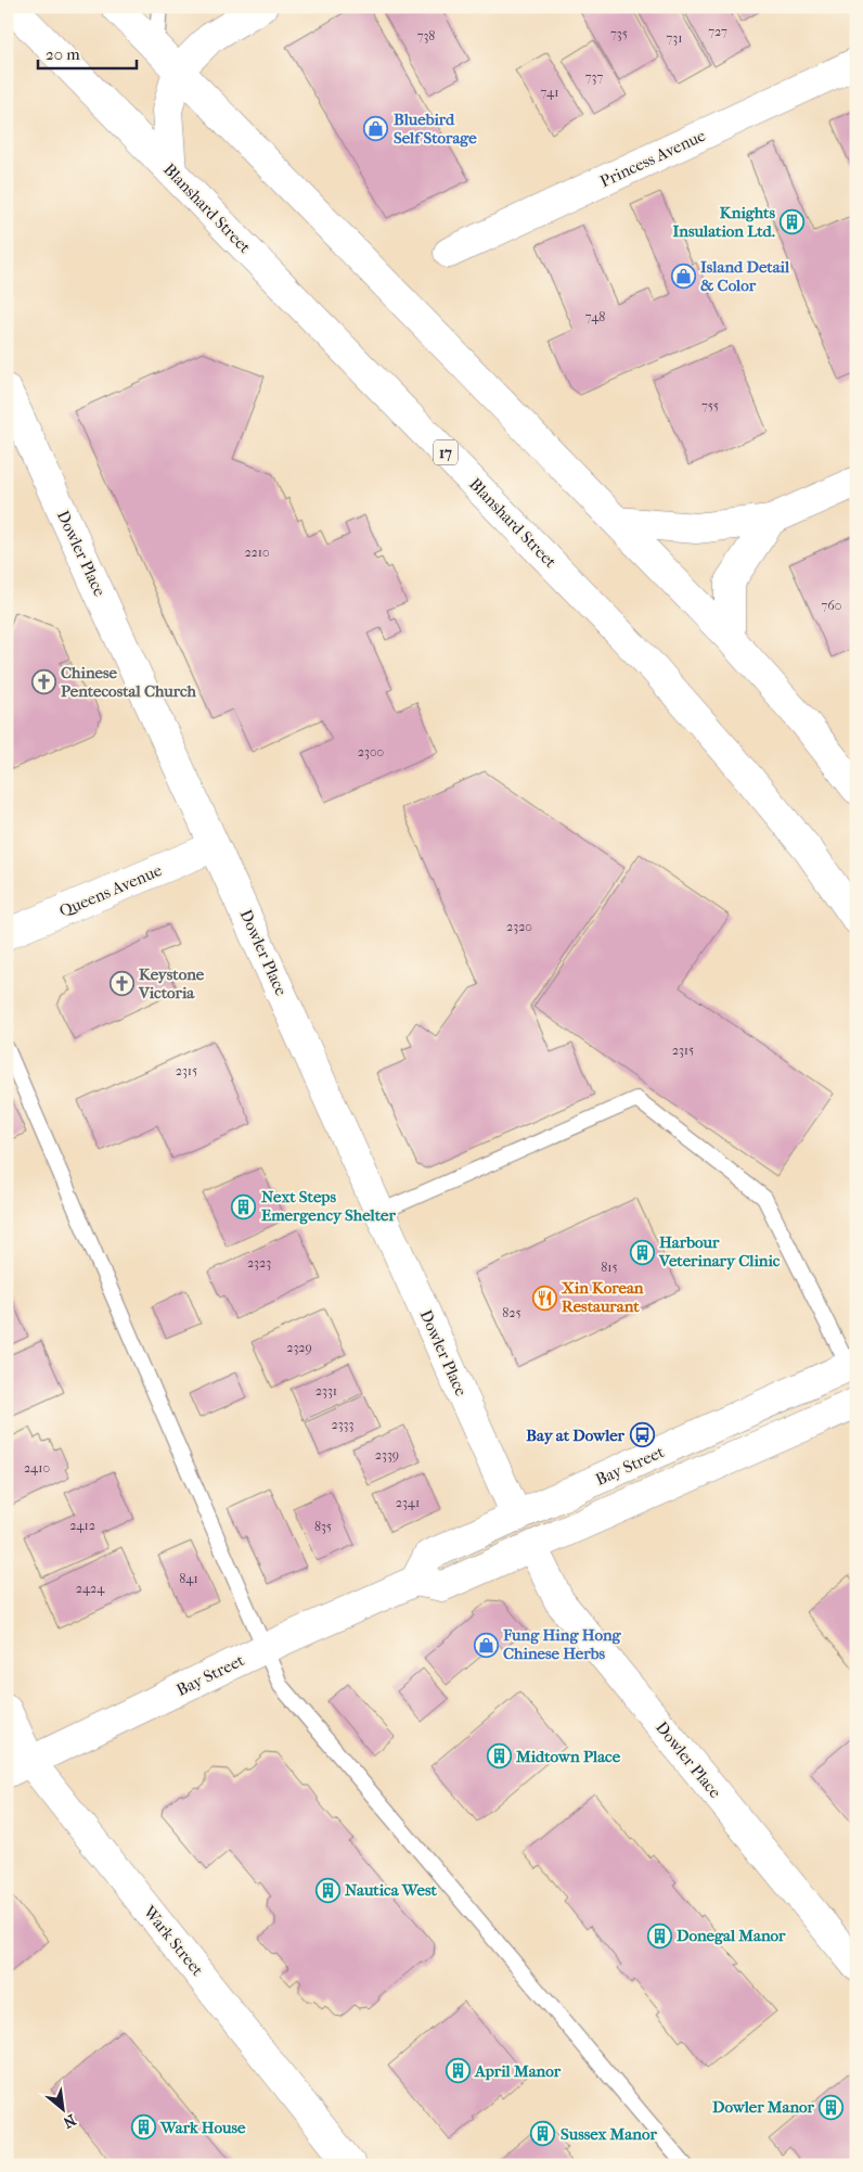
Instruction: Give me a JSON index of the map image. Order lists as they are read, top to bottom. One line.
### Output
{"streets":{"main road":["Princess Avenue","Blanshard Street","17","Dowler Place","Queens Avenue","Bay Street","Wark Street"]},"crossings":[["Dowler Place","Queens Avenue"],["Dowler Place","Bay Street"],["Bay Street","Wark Street"]],"places":{"shop":["Bluebird Self Storage","Island Detail & Color","Fung Hing Hong Chinese Herbs"],"building":["Knights Insulation Ltd.","Next Steps Emergency Shelter","Harbour Veterinary Clinic","Midtown Place","Nautica West","Donegal Manor","April Manor","Dowler Manor","Wark House","Sussex Manor"],"church":["Chinese Pentecostal Church","Keystone Victoria"],"restaurant":["Xin Korean Restaurant"],"bus stop":["Bay at Dowler"]},"house_numbers":["727","735","738","731","737","741","748","755","2210","760","2300","2320","2315","2315","2323","815","825","2329","2331","2333","2339","2410","2341","2412","835","841","2424"],"scale_bar":"20 m","north":"bottom right"}
